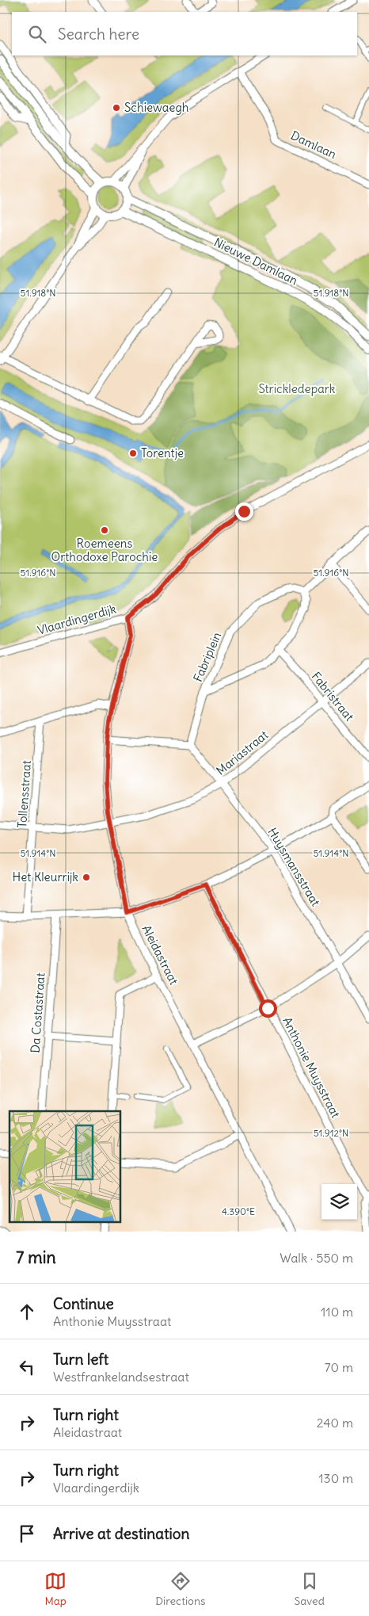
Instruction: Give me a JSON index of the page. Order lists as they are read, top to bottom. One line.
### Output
{"streets":{"street":["Damlaan","Nieuwe Damlaan","Vlaardingerdijk","Fabriplein","Fabristraat","Mariastraat","Tollensstraat","Huysmansstraat","Aleidastraat","Da Costastraat","Anthonie Muysstraat"]},"crossings":[["Vlaardingerdijk","Aleidastraat"],["Fabriplein","Fabristraat"],["Fabristraat","Mariastraat"],["Mariastraat","Tollensstraat"],["Mariastraat","Huysmansstraat"],["Mariastraat","Aleidastraat"]],"parks":["Strickledepark"],"places":["Schiewaegh","Torentje","Roemeens Orthodoxe Parochie","Het Kleurrijk"],"page":{"search":"Search here","heading":["7 min","Walk · 550 m"],"list":[["Continue","Anthonie Muysstraat","110 m"],["Turn left","Westfrankelandsestraat","70 m"],["Turn right","Aleidastraat","240 m"],["Turn right","Vlaardingerdijk","130 m"],"Arrive at destination"],"nav":["Map","Directions","Saved"]},"coordinates":["51.918°N","51.916°N","51.914°N","51.912°N","4.390°E"]}
